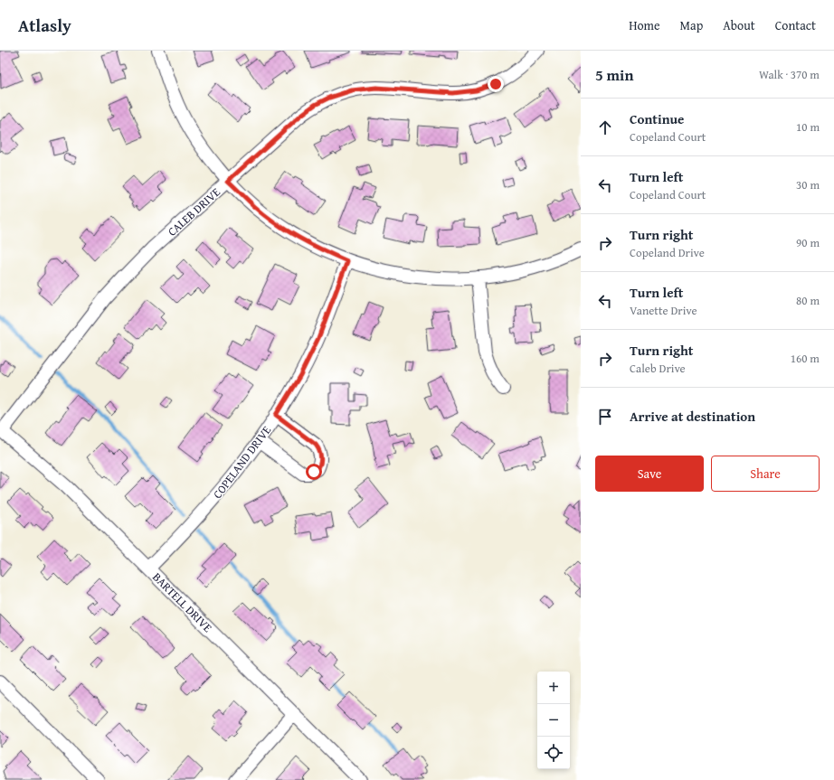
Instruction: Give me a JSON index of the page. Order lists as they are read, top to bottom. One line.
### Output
{"streets":{"street":["CALEB DRIVE","COPELAND DRIVE","BARTELL DRIVE"]},"crossings":[["CALEB DRIVE","BARTELL DRIVE"],["COPELAND DRIVE","BARTELL DRIVE"]],"page":{"header":"Atlasly","nav":["Home","Map","About","Contact"],"heading":["5 min","Walk · 370 m"],"list":[["Continue","Copeland Court","10 m"],["Turn left","Copeland Court","30 m"],["Turn right","Copeland Drive","90 m"],["Turn left","Vanette Drive","80 m"],["Turn right","Caleb Drive","160 m"],"Arrive at destination"],"buttons":["Save","Share"],"map_buttons":["+","−"]}}
